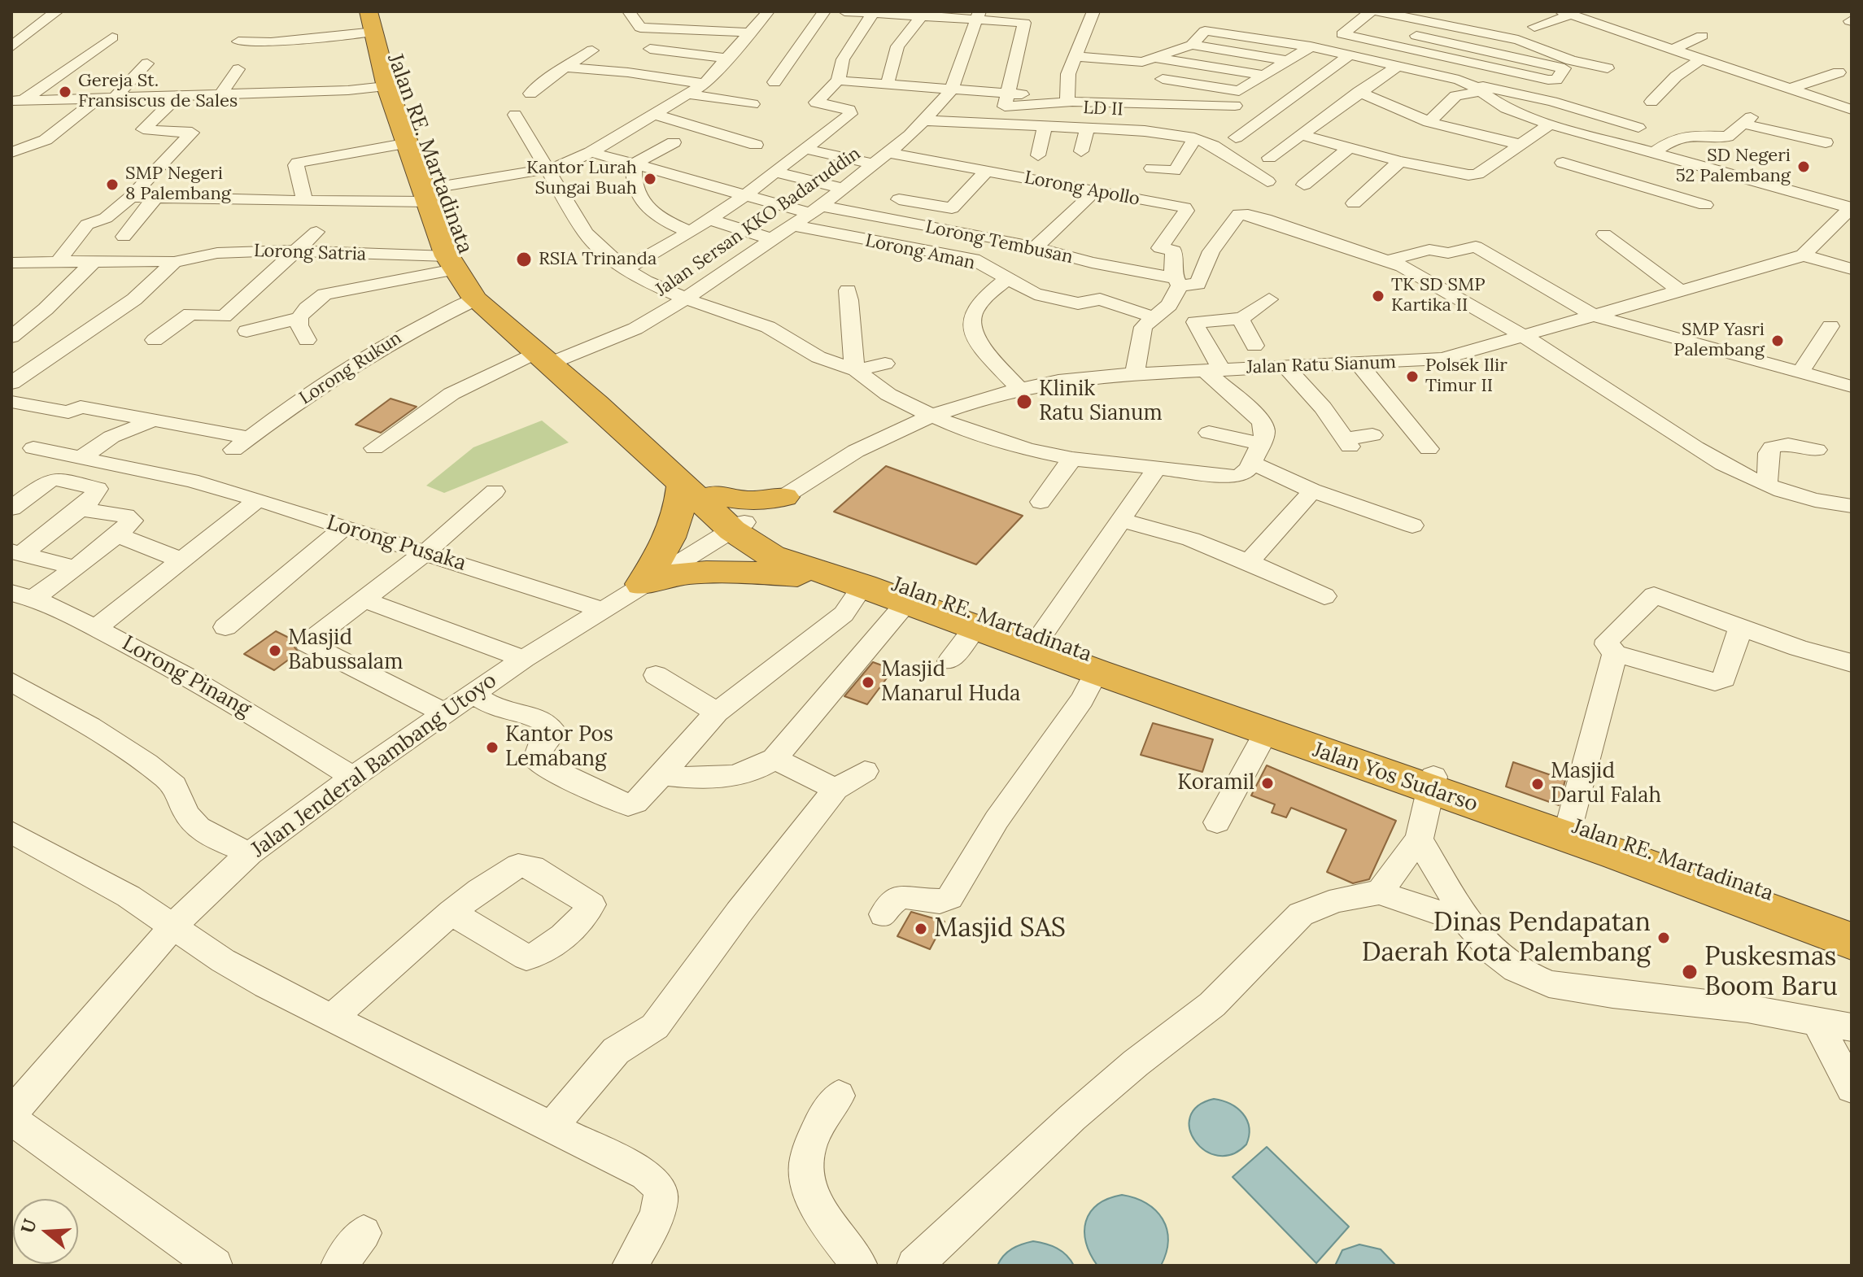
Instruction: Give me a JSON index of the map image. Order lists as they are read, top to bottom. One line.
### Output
{"streets":{"highway":["Jalan RE. Martadinata","Jalan Yos Sudarso"],"street":["LD II","Lorong Apollo","Jalan Sersan KKO Badaruddin","Lorong Tembusan","Lorong Aman","Lorong Satria","Jalan Ratu Sianum","Lorong Rukun","Lorong Pusaka","Lorong Pinang","Jalan Jenderal Bambang Utoyo"]},"crossings":[["LD II","Jalan Sersan KKO Badaruddin"],["Jalan RE. Martadinata","Jalan Sersan KKO Badaruddin"],["Jalan RE. Martadinata","Jalan Jenderal Bambang Utoyo"],["Jalan RE. Martadinata","Jalan Yos Sudarso"],["Lorong Apollo","Jalan Sersan KKO Badaruddin"],["Lorong Apollo","Lorong Tembusan"],["Jalan Sersan KKO Badaruddin","Lorong Tembusan"],["Jalan Sersan KKO Badaruddin","Lorong Aman"],["Lorong Pusaka","Jalan Jenderal Bambang Utoyo"],["Lorong Pinang","Jalan Jenderal Bambang Utoyo"]],"places":["Gereja St. Fransiscus de Sales","SD Negeri 52 Palembang","Kantor Lurah Sungai Buah","SMP Negeri 8 Palembang","RSIA Trinanda","TK SD SMP Kartika II","SMP Yasri Palembang","Polsek Ilir Timur II","Klinik Ratu Sianum","Masjid Babussalam","Masjid Manarul Huda","Kantor Pos Lemabang","Koramil","Masjid Darul Falah","Masjid SAS","Dinas Pendapatan Daerah Kota Palembang","Puskesmas Boom Baru"],"north":"left"}
